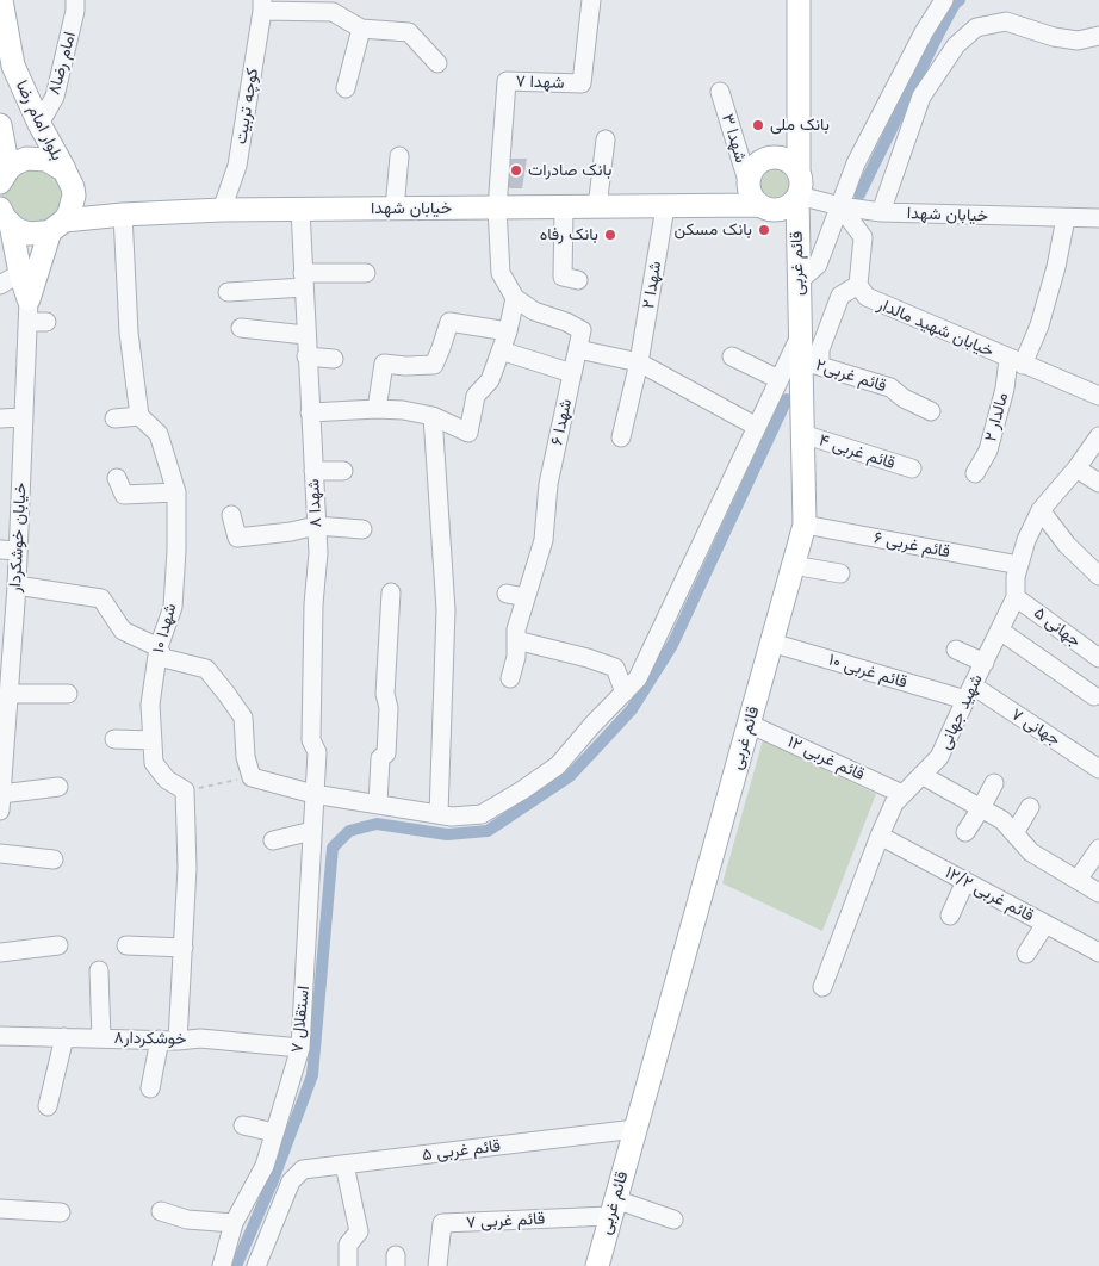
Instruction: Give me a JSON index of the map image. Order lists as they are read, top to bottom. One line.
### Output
{"streets":{"main road":["بلوار امام رضا","خیابان شهدا","قائم غربی"],"street":["۸امام رضا","شهدا ۷","کوچه تربیت","شهدا ۳","شهدا ۲","خیابان شهید مالدار","۲قائم غربی","مالدار ۲","شهدا ۶","قائم غربی ۴","شهدا ۸","خیابان خوشکردار","قائم غربی ۶","جهانی ۵","شهدا ۱۰","قائم غربی ۱۰","شهید جهانی","جهانی ۷","قائم غربی ۱۲","قائم غربی ۱۲/۲","استقلال ۷","خوشکردار۸","قائم غربی ۵","قائم غربی ۷"]},"crossings":[["۸امام رضا","بلوار امام رضا"],["شهدا ۷","خیابان شهدا"],["کوچه تربیت","خیابان شهدا"],["بلوار امام رضا","خیابان شهدا"],["بلوار امام رضا","خیابان خوشکردار"],["شهدا ۳","خیابان شهدا"],["شهدا ۳","قائم غربی"],["خیابان شهدا","قائم غربی"],["خیابان شهدا","شهدا ۲"],["خیابان شهدا","مالدار ۲"],["خیابان شهدا","شهدا ۸"],["قائم غربی","۲قائم غربی"],["قائم غربی","قائم غربی ۴"],["قائم غربی","قائم غربی ۶"],["قائم غربی","قائم غربی ۱۰"],["قائم غربی","قائم غربی ۱۲"],["قائم غربی","قائم غربی ۵"],["قائم غربی","قائم غربی ۷"],["خیابان شهید مالدار","مالدار ۲"],["شهدا ۸","استقلال ۷"],["قائم غربی ۶","شهید جهانی"],["جهانی ۵","شهید جهانی"],["قائم غربی ۱۰","شهید جهانی"],["قائم غربی ۱۰","جهانی ۷"],["شهید جهانی","جهانی ۷"],["شهید جهانی","قائم غربی ۱۲"],["شهید جهانی","قائم غربی ۱۲/۲"],["استقلال ۷","خوشکردار۸"]],"places":["بانک ملی","بانک صادرات","بانک مسکن","بانک رفاه"]}
